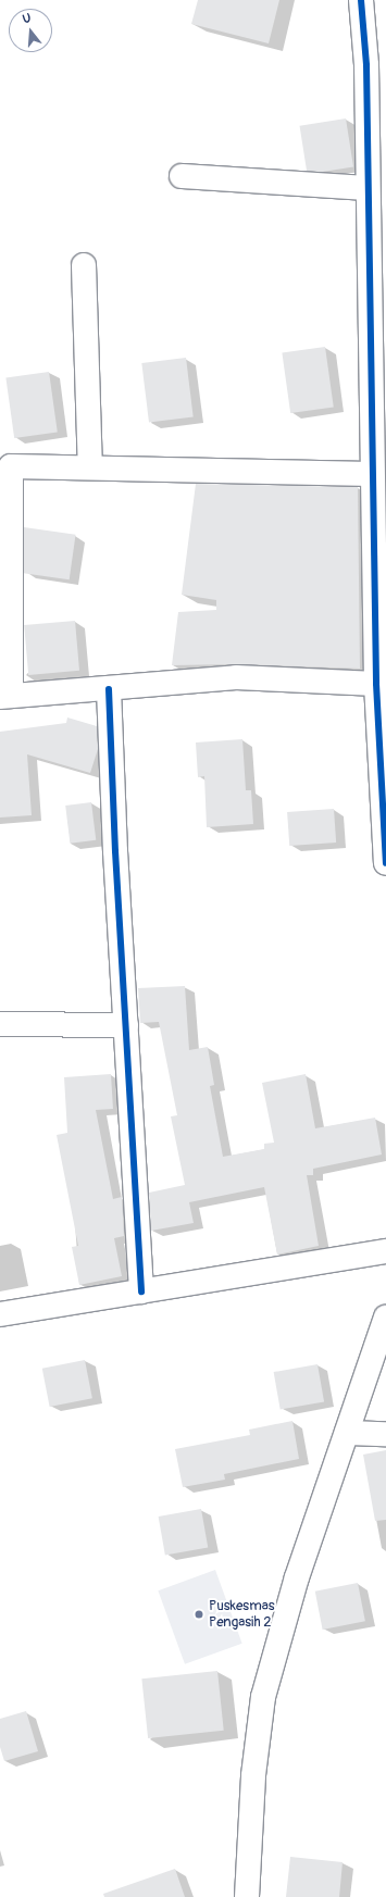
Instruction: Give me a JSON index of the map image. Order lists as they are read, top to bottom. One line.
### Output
{"places":["Puskesmas Pengasih 2"],"north":"top"}
